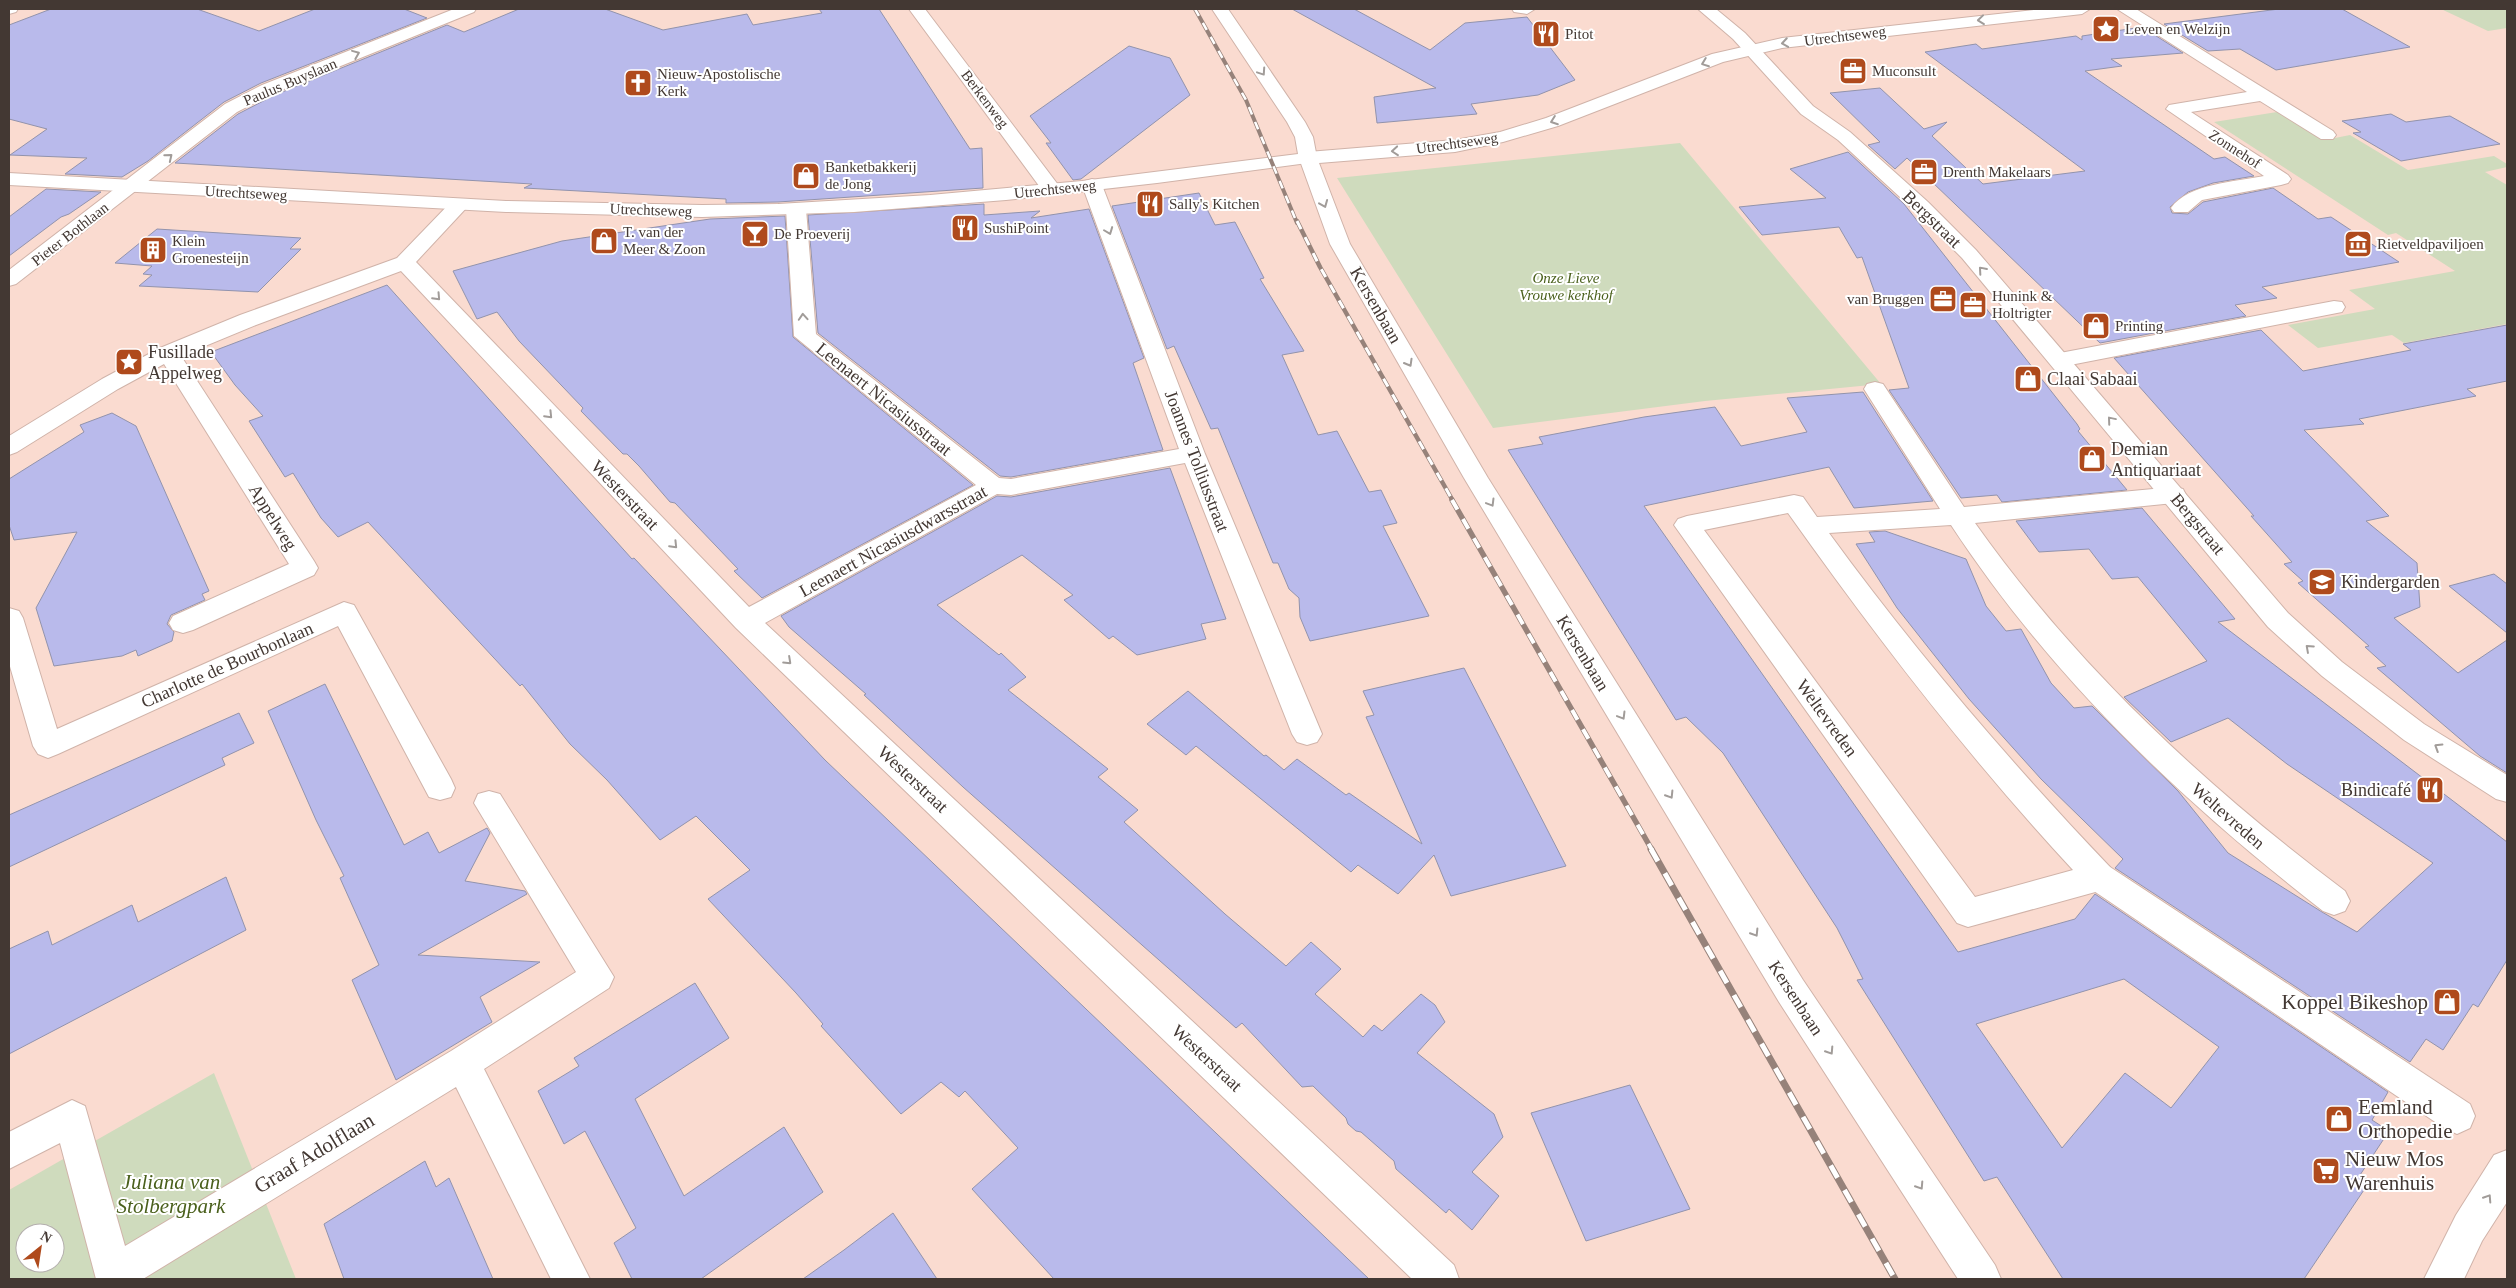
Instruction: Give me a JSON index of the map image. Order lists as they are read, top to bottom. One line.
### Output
{"streets":{"street":["Utrechtseweg","Paulus Buyslaan","Berkenweg","Zonnehof","Bergstraat","Pieter Bothlaan","Kersenbaan","Leenaert Nicasiusstraat","Joannes Tolliusstraat","Westerstraat","Appelweg","Leenaert Nicasiusdwarsstraat","Charlotte de Bourbonlaan","Weltevreden","Graaf Adolflaan"]},"crossings":[["Utrechtseweg","Paulus Buyslaan"],["Utrechtseweg","Berkenweg"],["Utrechtseweg","Bergstraat"],["Utrechtseweg","Pieter Bothlaan"],["Utrechtseweg","Kersenbaan"],["Utrechtseweg","Leenaert Nicasiusstraat"],["Utrechtseweg","Joannes Tolliusstraat"],["Paulus Buyslaan","Pieter Bothlaan"],["Leenaert Nicasiusstraat","Leenaert Nicasiusdwarsstraat"],["Joannes Tolliusstraat","Leenaert Nicasiusdwarsstraat"],["Westerstraat","Leenaert Nicasiusdwarsstraat"]],"one_way":["Utrechtseweg","Bergstraat","Kersenbaan","Leenaert Nicasiusstraat","Joannes Tolliusstraat","Westerstraat"],"parks":["Onze Lieve Vrouwe kerkhof","Juliana van Stolbergpark"],"places":{"place":["Leven en Welzijn","Fusillade Appelweg"],"restaurant":["Pitot","Sally's Kitchen","SushiPoint","Bindicafé"],"office":["Muconsult","Drenth Makelaars","van Bruggen","Hunink & Holtrigter"],"church":["Nieuw-Apostolische Kerk"],"shop":["Banketbakkerij de Jong","T. van der Meer & Zoon","Printing","Claai Sabaai","Demian Antiquariaat","Koppel Bikeshop","Eemland Orthopedie"],"bar":["De Proeverij"],"museum":["Rietveldpaviljoen"],"building":["Klein Groenesteijn"],"school or university":["Kindergarden"],"supermarket":["Nieuw Mos Warenhuis"]},"north":"top right"}
